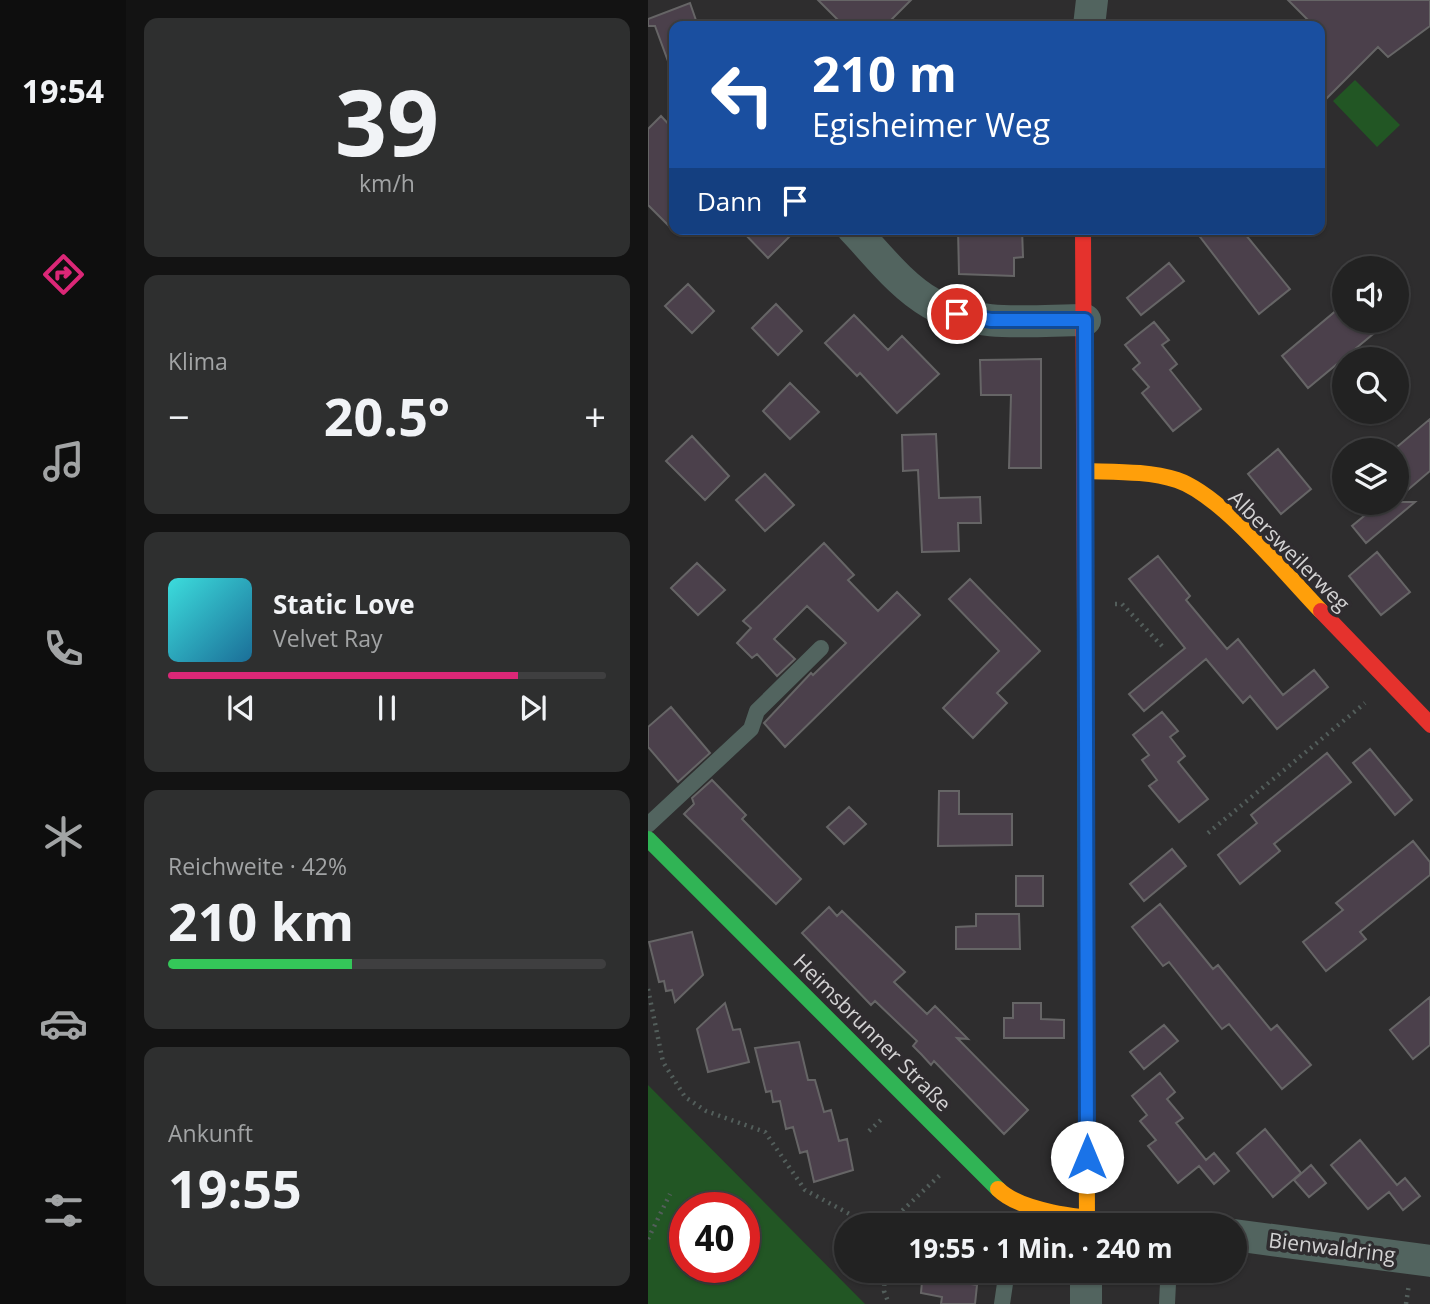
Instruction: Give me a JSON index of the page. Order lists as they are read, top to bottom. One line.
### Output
{"streets":{"street":["Albersweilerweg","Heimsbrunner Straße","Bienwaldring"]},"page":{"tabs":"19:54","tile":[["39","km/h"],"Klima",["Reichweite · 42%","210 km"],["Ankunft","19:55"]],"turn":["210 m","Egisheimer Weg"],"then":"Dann","heat":["−","20.5°","+"],"song":["Static Love","Velvet Ray"],"limit":"40","trip":"19:55 · 1 Min. · 240 m"}}
